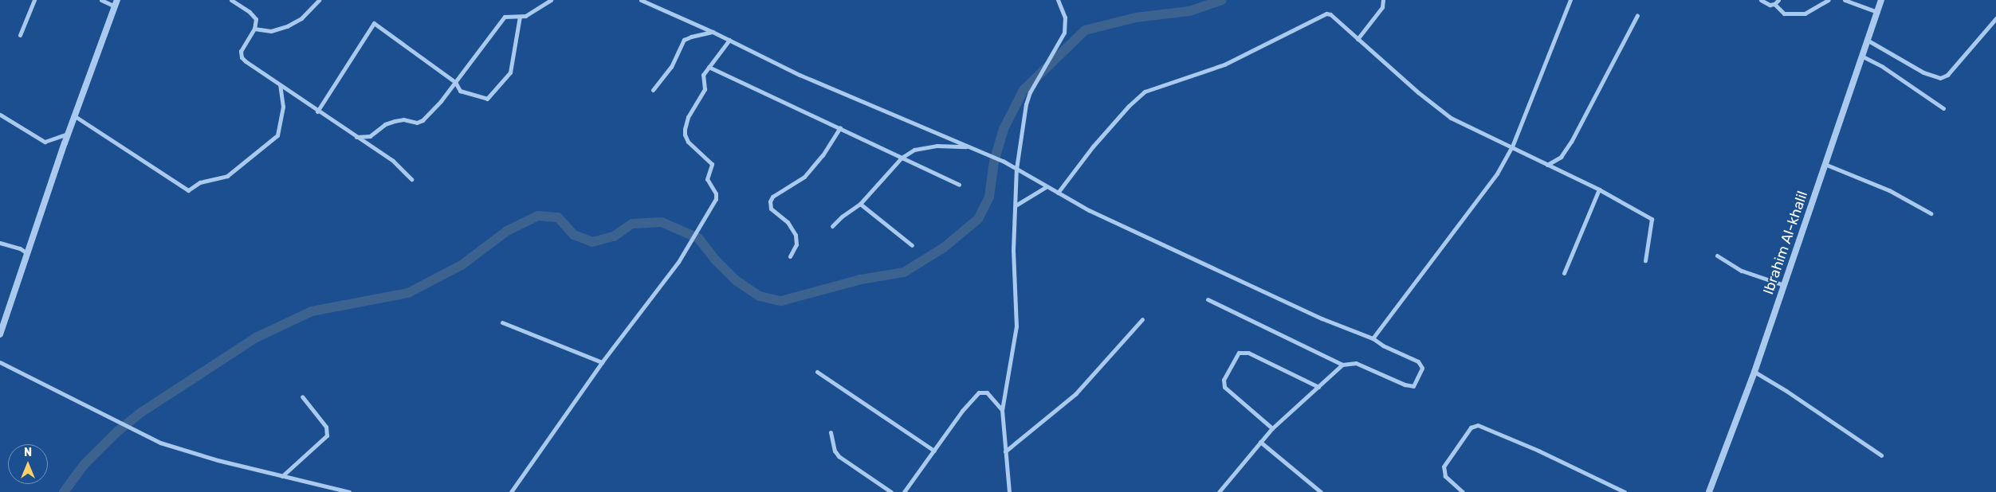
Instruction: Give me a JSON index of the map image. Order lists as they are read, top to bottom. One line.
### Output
{"streets":{"street":["Ibrahim Al-khalil"]},"north":"top"}
